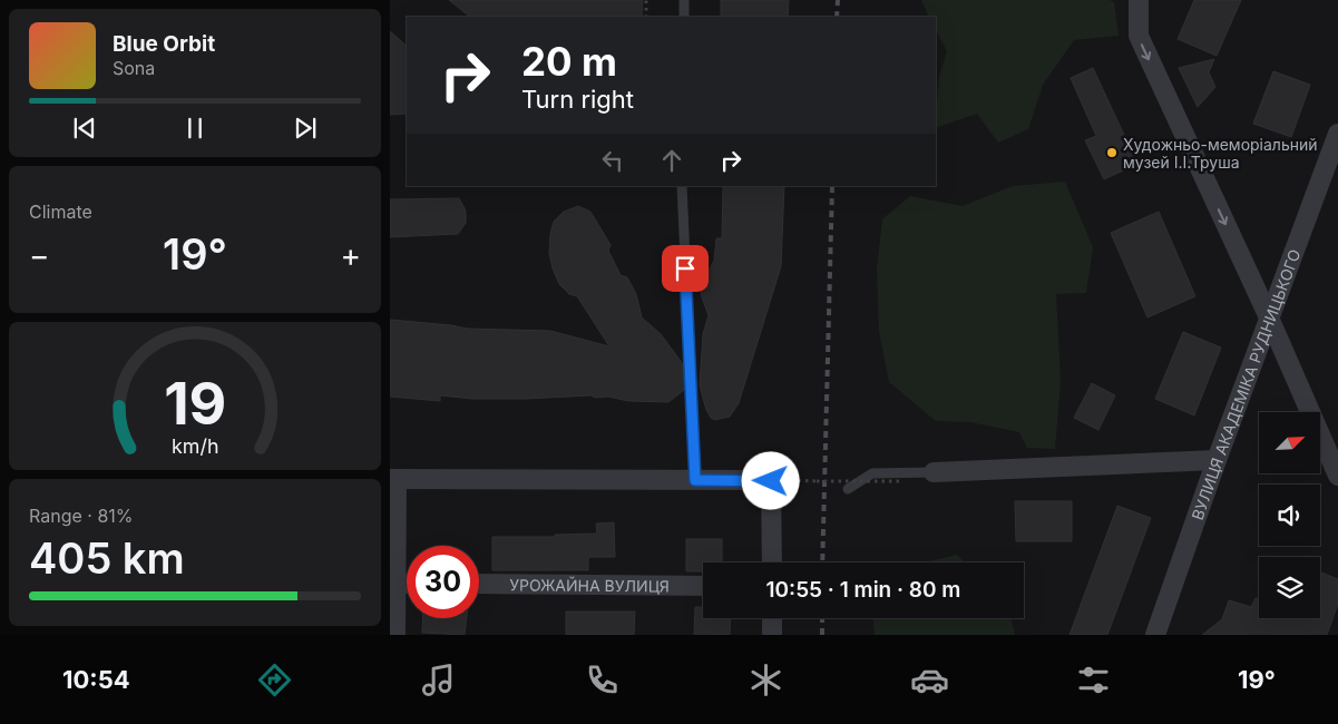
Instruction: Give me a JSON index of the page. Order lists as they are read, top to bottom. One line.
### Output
{"streets":{"street":["ВУЛИЦЯ АКАДЕМІКА РУДНИЦЬКОГО","УРОЖАЙНА ВУЛИЦЯ"]},"places":["Художньо-меморіальний музей І.І.Труша"],"north":"top right","page":{"turn":["20 m","Turn right"],"song":["Blue Orbit","Sona"],"tile":["Climate",["Range · 81%","405 km"]],"heat":["−","19°","+"],"limit":"30","trip":"10:55 · 1 min · 80 m","tabs":["10:54","19°"],"gauge":["19","km/h"]}}
